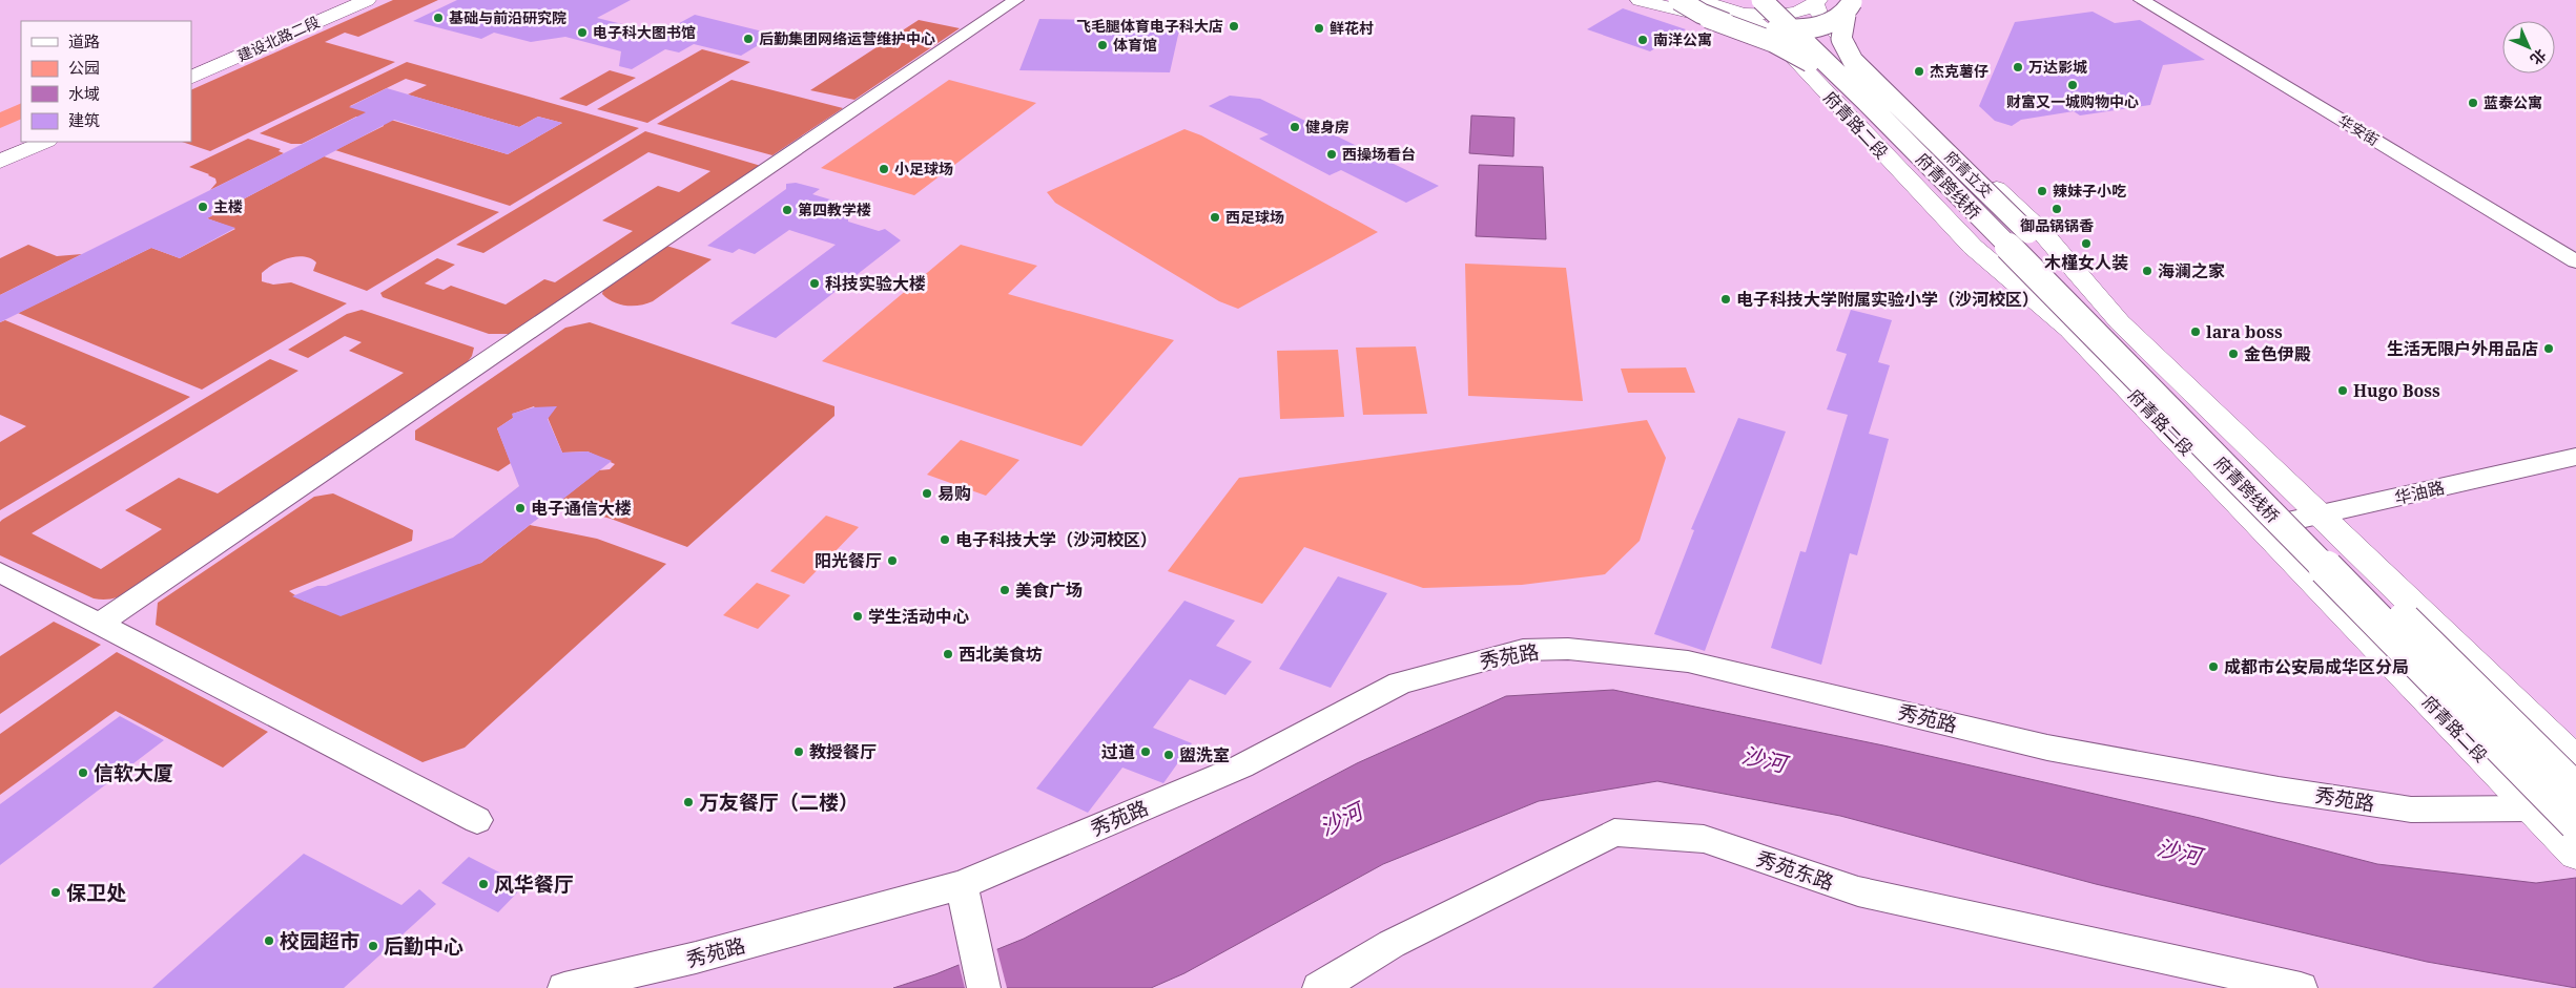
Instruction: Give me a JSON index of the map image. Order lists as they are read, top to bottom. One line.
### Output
{"streets":{"main road":["建设北路二段","府青路二段","府青立交","府青跨线桥"],"street":["华安街","华油路","秀苑路","秀苑东路"]},"crossings":[["府青路二段","华油路"],["府青路二段","秀苑路"]],"water":["沙河"],"places":["基础与前沿研究院","飞毛腿体育电子科大店","鲜花村","电子科大图书馆","后勤集团网络运营维护中心","南洋公寓","体育馆","万达影城","杰克薯仔","财富又一城购物中心","蓝泰公寓","健身房","西操场看台","小足球场","辣妹子小吃","主楼","御品锅锅香","第四教学楼","西足球场","木槿女人装","海澜之家","科技实验大楼","电子科技大学附属实验小学（沙河校区）","lara boss","生活无限户外用品店","金色伊殿","Hugo Boss","易购","电子通信大楼","电子科技大学（沙河校区）","阳光餐厅","美食广场","学生活动中心","西北美食坊","成都市公安局成华区分局","教授餐厅","过道","盥洗室","信软大厦","万友餐厅（二楼）","风华餐厅","保卫处","校园超市","后勤中心"],"legend":["道路","公园","水域","建筑"],"north":"bottom right"}
